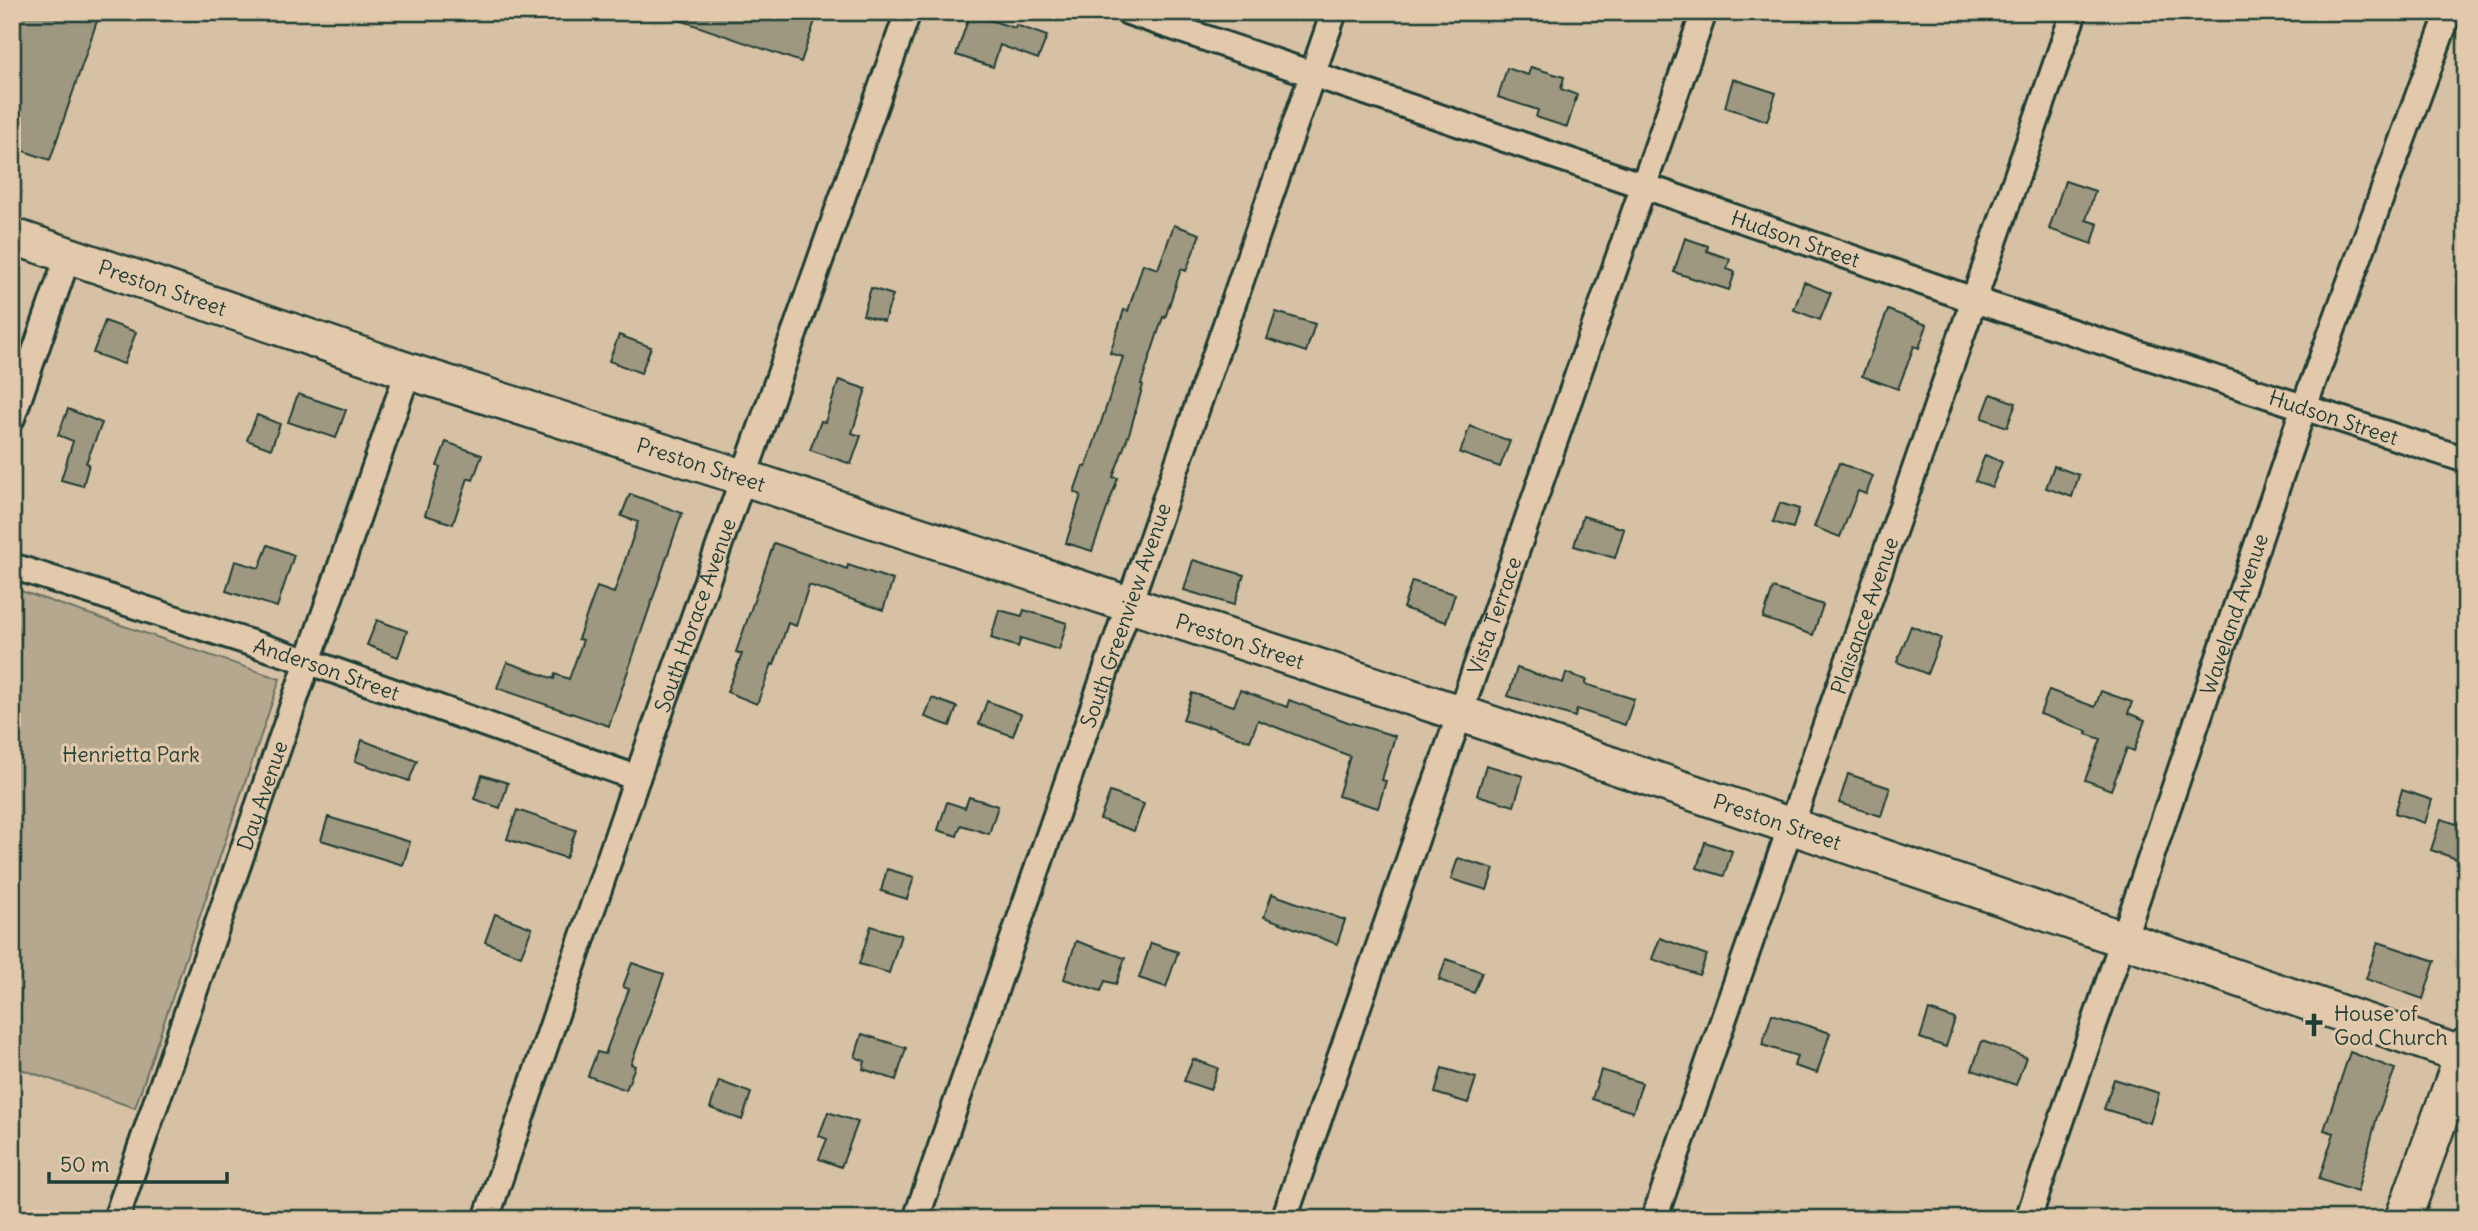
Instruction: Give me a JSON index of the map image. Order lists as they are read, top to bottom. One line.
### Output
{"streets":{"street":["Hudson Street","Preston Street","Waveland Avenue","South Horace Avenue","South Greenview Avenue","Vista Terrace","Plaisance Avenue","Anderson Street","Day Avenue"]},"crossings":[["Hudson Street","Waveland Avenue"],["Hudson Street","South Greenview Avenue"],["Hudson Street","Vista Terrace"],["Hudson Street","Plaisance Avenue"],["Preston Street","Waveland Avenue"],["Preston Street","South Horace Avenue"],["Preston Street","South Greenview Avenue"],["Preston Street","Vista Terrace"],["Preston Street","Plaisance Avenue"],["Preston Street","Day Avenue"],["South Horace Avenue","Anderson Street"],["Anderson Street","Day Avenue"]],"parks":["Henrietta Park"],"places":{"church":["House of God Church"]},"scale_bar":"50 m"}
